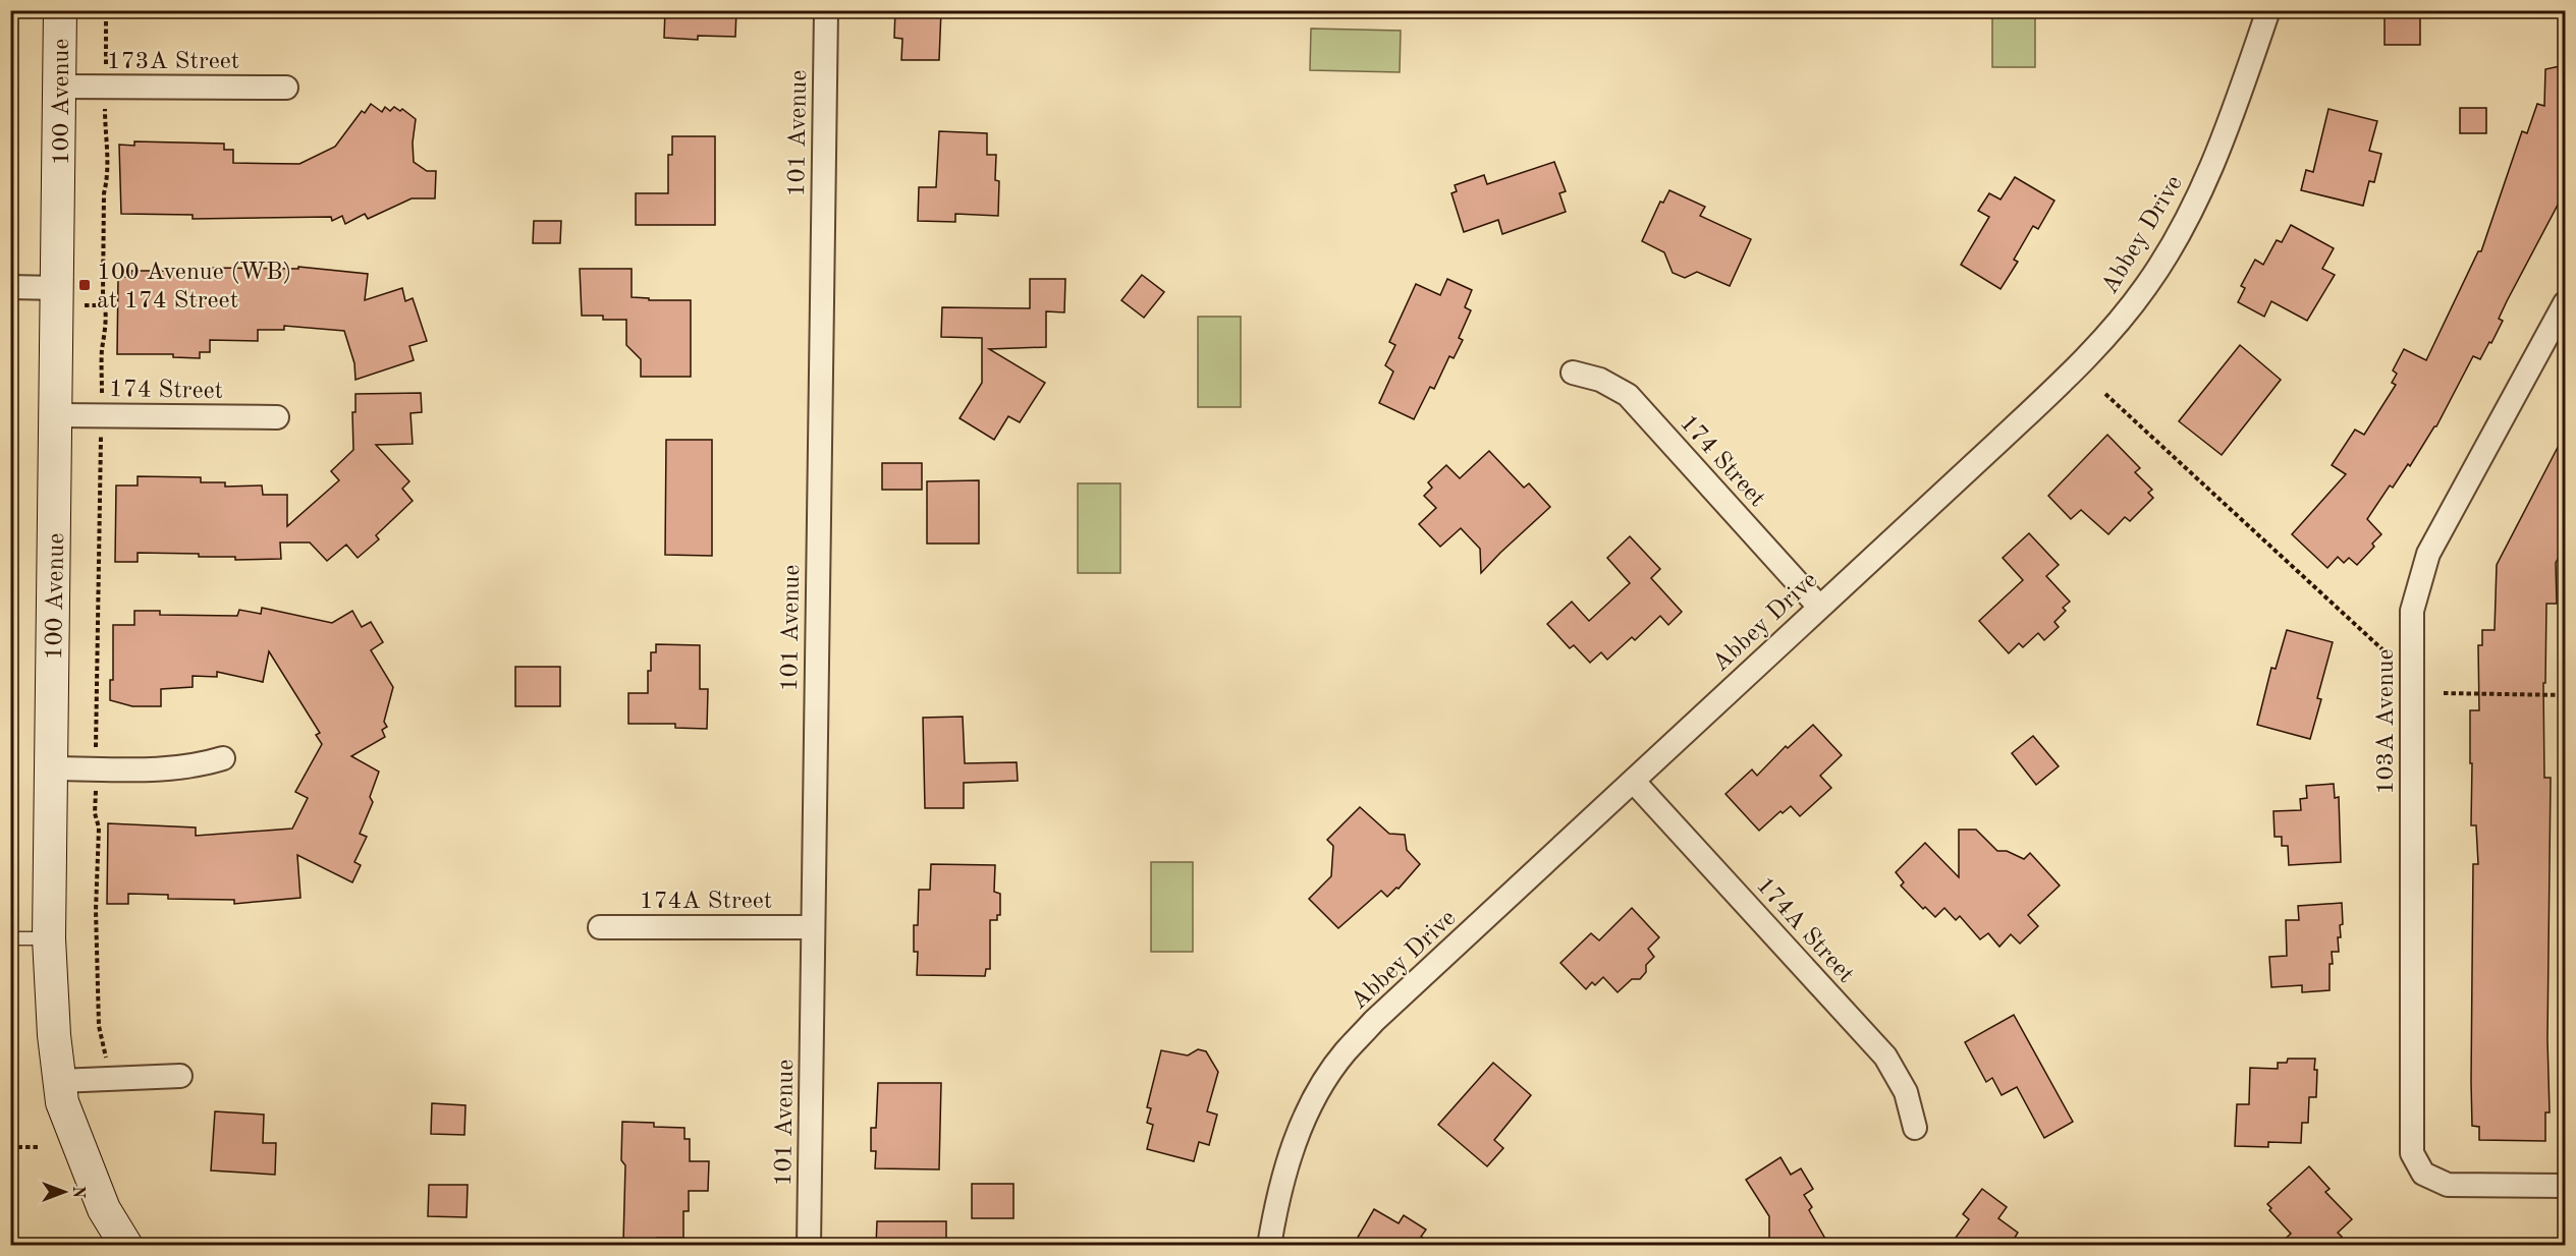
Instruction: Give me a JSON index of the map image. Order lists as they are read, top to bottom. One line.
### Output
{"streets":{"street":["173A Street","100 Avenue","101 Avenue","Abbey Drive","174 Street","103A Avenue","174A Street"]},"crossings":[["173A Street","100 Avenue"],["100 Avenue","174 Street"],["101 Avenue","174A Street"],["Abbey Drive","174 Street"],["Abbey Drive","174A Street"]],"places":{"transit":["100 Avenue (WB) at 174 Street"]},"north":"right"}
